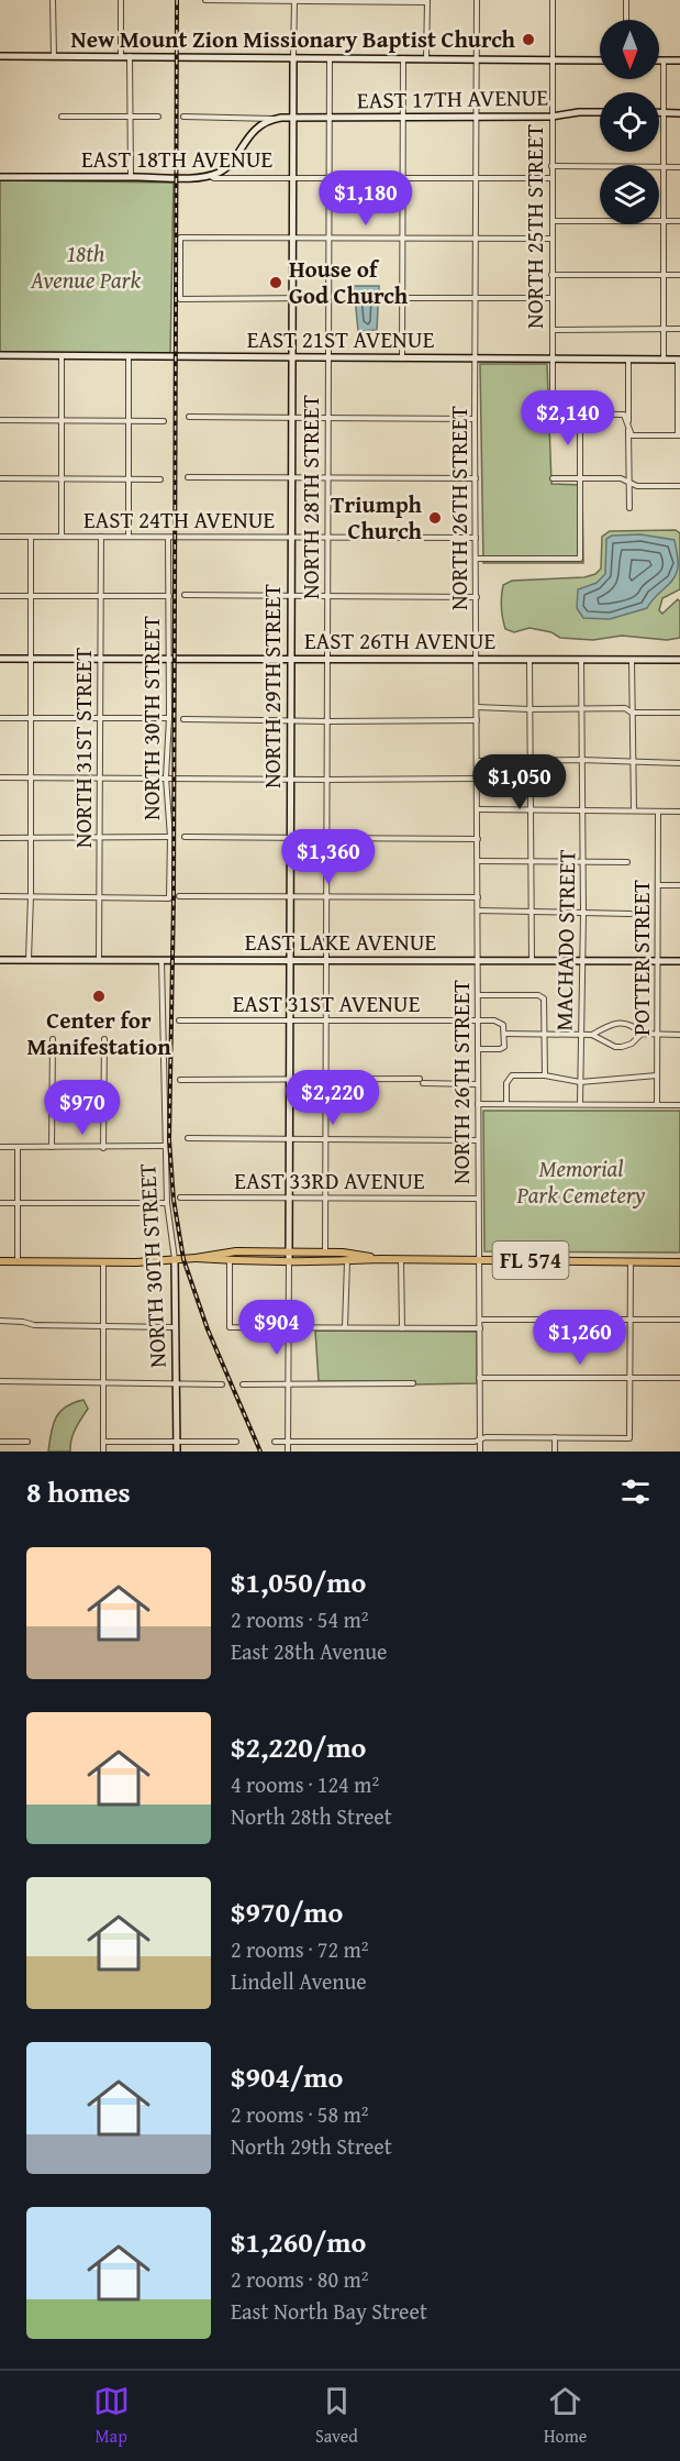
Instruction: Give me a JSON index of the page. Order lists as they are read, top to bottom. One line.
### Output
{"streets":{"main road":["FL 574"],"street":["EAST 17TH AVENUE","EAST 18TH AVENUE","NORTH 25TH STREET","EAST 21ST AVENUE","NORTH 28TH STREET","NORTH 26TH STREET","EAST 24TH AVENUE","EAST 26TH AVENUE","NORTH 29TH STREET","NORTH 30TH STREET","NORTH 31ST STREET","MACHADO STREET","EAST LAKE AVENUE","POTTER STREET","EAST 31ST AVENUE","EAST 33RD AVENUE"]},"crossings":[["EAST 17TH AVENUE","NORTH 25TH STREET"],["EAST 17TH AVENUE","NORTH 28TH STREET"],["EAST 17TH AVENUE","NORTH 26TH STREET"],["EAST 17TH AVENUE","NORTH 29TH STREET"],["EAST 18TH AVENUE","NORTH 25TH STREET"],["EAST 18TH AVENUE","NORTH 28TH STREET"],["EAST 18TH AVENUE","NORTH 26TH STREET"],["EAST 18TH AVENUE","NORTH 29TH STREET"],["NORTH 25TH STREET","EAST 21ST AVENUE"],["EAST 21ST AVENUE","NORTH 28TH STREET"],["EAST 21ST AVENUE","NORTH 26TH STREET"],["EAST 21ST AVENUE","NORTH 29TH STREET"],["NORTH 28TH STREET","EAST 24TH AVENUE"],["NORTH 28TH STREET","EAST 26TH AVENUE"],["NORTH 28TH STREET","EAST LAKE AVENUE"],["NORTH 28TH STREET","EAST 31ST AVENUE"],["NORTH 28TH STREET","EAST 33RD AVENUE"],["NORTH 28TH STREET","FL 574"],["NORTH 26TH STREET","EAST 24TH AVENUE"],["NORTH 26TH STREET","EAST 26TH AVENUE"],["NORTH 26TH STREET","EAST LAKE AVENUE"],["NORTH 26TH STREET","EAST 31ST AVENUE"],["NORTH 26TH STREET","EAST 33RD AVENUE"],["NORTH 26TH STREET","FL 574"],["EAST 24TH AVENUE","NORTH 29TH STREET"],["EAST 24TH AVENUE","NORTH 30TH STREET"],["EAST 24TH AVENUE","NORTH 31ST STREET"],["EAST 26TH AVENUE","NORTH 29TH STREET"],["EAST 26TH AVENUE","NORTH 30TH STREET"],["EAST 26TH AVENUE","NORTH 31ST STREET"],["EAST 26TH AVENUE","MACHADO STREET"],["NORTH 29TH STREET","EAST LAKE AVENUE"],["NORTH 29TH STREET","EAST 31ST AVENUE"],["NORTH 29TH STREET","EAST 33RD AVENUE"],["NORTH 29TH STREET","FL 574"],["NORTH 30TH STREET","NORTH 31ST STREET"],["NORTH 30TH STREET","EAST LAKE AVENUE"],["NORTH 30TH STREET","FL 574"],["NORTH 31ST STREET","EAST LAKE AVENUE"],["MACHADO STREET","EAST LAKE AVENUE"],["MACHADO STREET","EAST 31ST AVENUE"],["EAST LAKE AVENUE","POTTER STREET"],["POTTER STREET","EAST 31ST AVENUE"]],"parks":["18th Avenue Park","Memorial Park Cemetery"],"places":["New Mount Zion Missionary Baptist Church","House of God Church","Triumph Church","Center for Manifestation"],"north":"bottom","page":{"price":["$1,180","$2,140","$1,050","$1,360","$2,220","$970","$904","$1,260"],"heading":"8 homes","list":[{"name":"$1,050/mo","note":"2 rooms · 54 m² · East 28th Avenue"},{"name":"$2,220/mo","note":"4 rooms · 124 m² · North 28th Street"},{"name":"$970/mo","note":"2 rooms · 72 m² · Lindell Avenue"},{"name":"$904/mo","note":"2 rooms · 58 m² · North 29th Street"},{"name":"$1,260/mo","note":"2 rooms · 80 m² · East North Bay Street"}],"tabs":["Map","Saved","Home"]}}
